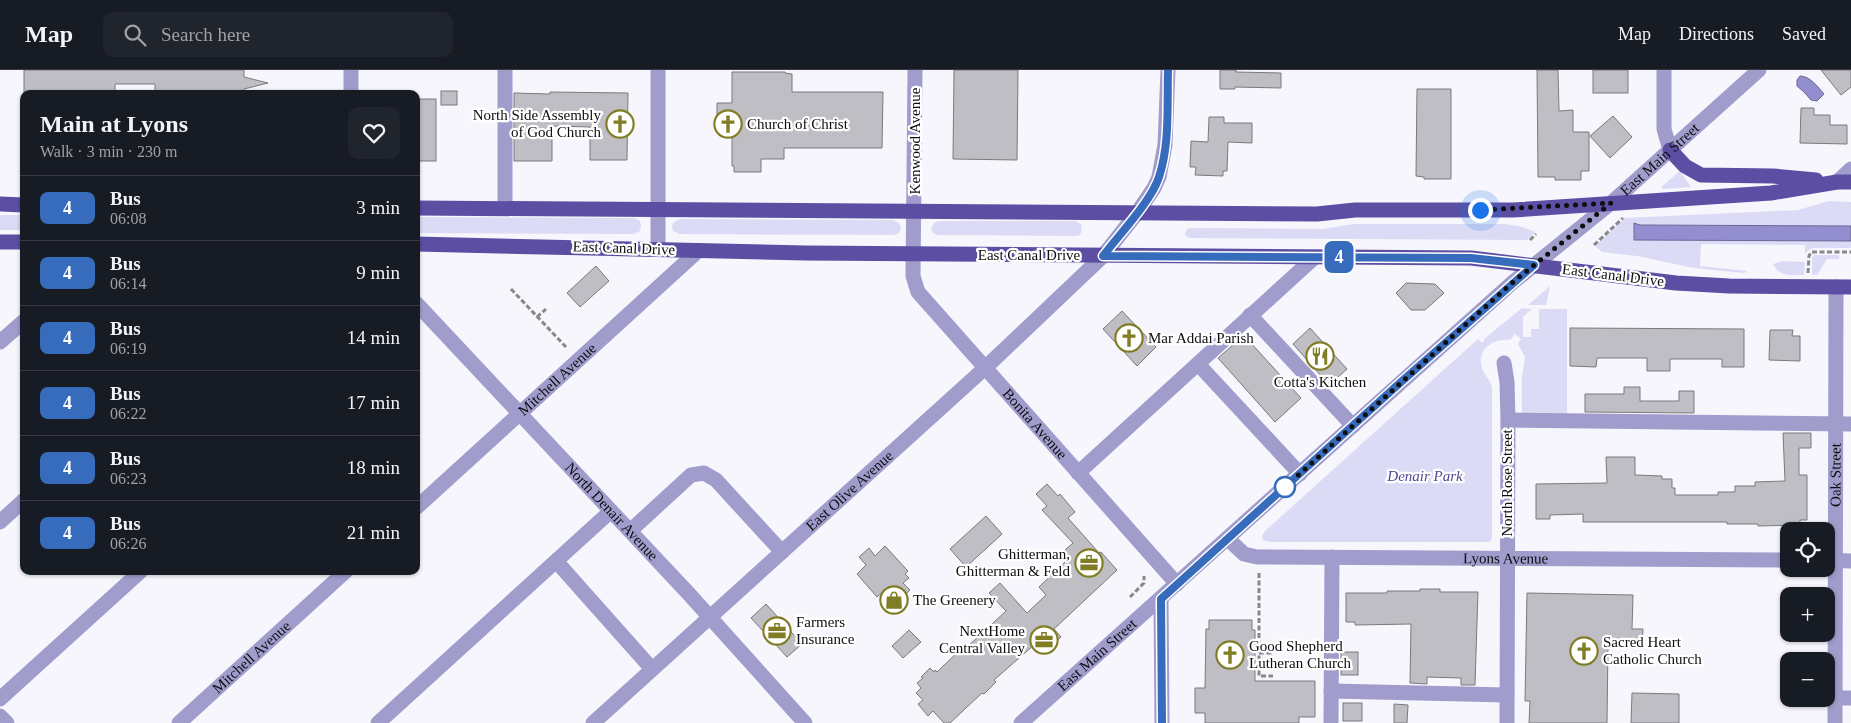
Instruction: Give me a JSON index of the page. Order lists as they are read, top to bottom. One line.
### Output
{"streets":{"main road":["East Canal Drive"],"street":["Kenwood Avenue","East Main Street","Mitchell Avenue","Bonita Avenue","Oak Street","North Rose Street","East Olive Avenue","North Denair Avenue","Lyons Avenue"]},"crossings":[["Kenwood Avenue","East Canal Drive"],["Kenwood Avenue","Bonita Avenue"],["East Main Street","East Canal Drive"],["East Main Street","Bonita Avenue"],["East Main Street","Lyons Avenue"],["East Canal Drive","Mitchell Avenue"],["East Canal Drive","Bonita Avenue"],["East Canal Drive","Oak Street"],["East Canal Drive","East Olive Avenue"],["Mitchell Avenue","North Denair Avenue"],["Bonita Avenue","East Olive Avenue"],["North Rose Street","Lyons Avenue"],["East Olive Avenue","North Denair Avenue"]],"parks":["Denair Park"],"places":{"church":["North Side Assembly of God Church","Church of Christ","Mar Addai Parish","Sacred Heart Catholic Church","Good Shepherd Lutheran Church"],"restaurant":["Cotta's Kitchen"],"office":["Ghitterman, Ghitterman & Feld","Farmers Insurance","NextHome Central Valley"],"shop":["The Greenery"]},"lines":["bus line 4"],"page":{"header":"Map","search":"Search here","nav":["Map","Directions","Saved"],"on_map":"4","heading":["Main at Lyons","Walk · 3 min · 230 m"],"list":[{"mark":"4","name":"Bus","note":"06:08","value":"3 min"},{"mark":"4","name":"Bus","note":"06:14","value":"9 min"},{"mark":"4","name":"Bus","note":"06:19","value":"14 min"},{"mark":"4","name":"Bus","note":"06:22","value":"17 min"},{"mark":"4","name":"Bus","note":"06:23","value":"18 min"},{"mark":"4","name":"Bus","note":"06:26","value":"21 min"}],"map_buttons":["+","−"]}}
